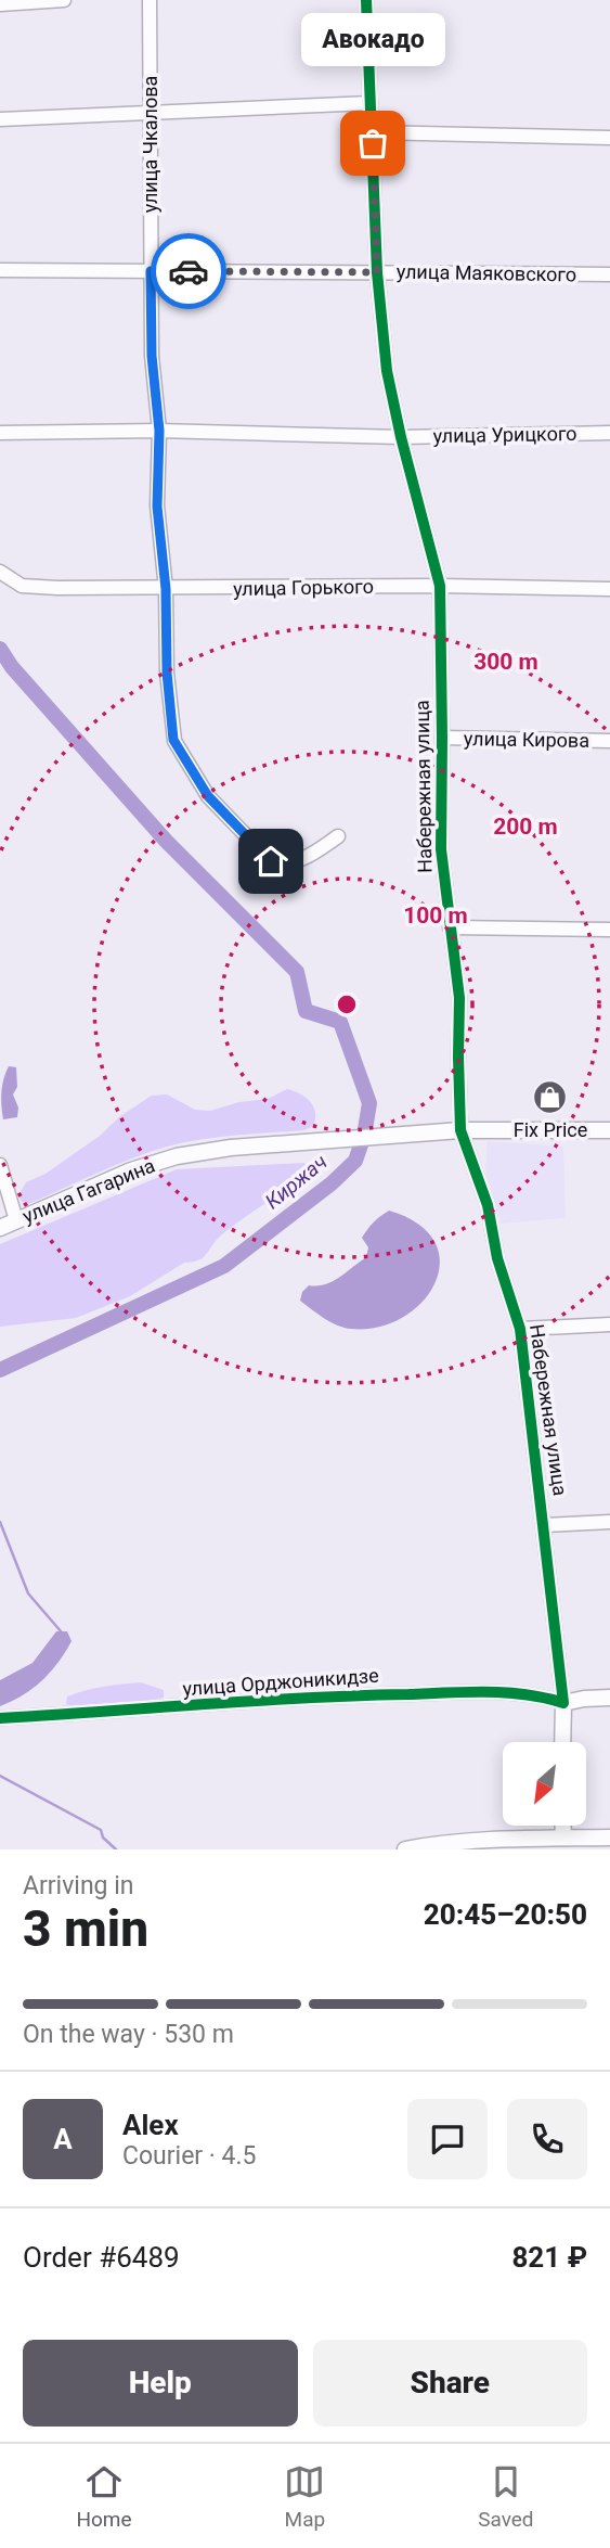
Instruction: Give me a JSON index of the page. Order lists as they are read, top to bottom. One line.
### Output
{"streets":{"main road":["Набережная улица","улица Гагарина","улица Орджоникидзе"],"street":["улица Чкалова","улица Маяковского","улица Урицкого","улица Горького","улица Кирова"]},"crossings":[["улица Чкалова","улица Маяковского"],["улица Чкалова","улица Урицкого"],["улица Чкалова","улица Горького"],["улица Маяковского","Набережная улица"],["улица Урицкого","Набережная улица"],["улица Горького","Набережная улица"],["улица Кирова","Набережная улица"],["Набережная улица","улица Гагарина"],["Набережная улица","улица Орджоникидзе"]],"water":["Киржач"],"places":{"other":["Авокадо"],"shop":["Fix Price"]},"north":"bottom left","page":{"bubble":"Авокадо","heading":["3 min","Arriving in","20:45–20:50"],"panel":["Alex","Courier · 4.5","Order #6489","821 ₽"],"bar":"On the way · 530 m","round":"A","buttons":["Help","Share"],"tabs":["Home","Map","Saved"]},"rings":["300 m","200 m","100 m"]}
